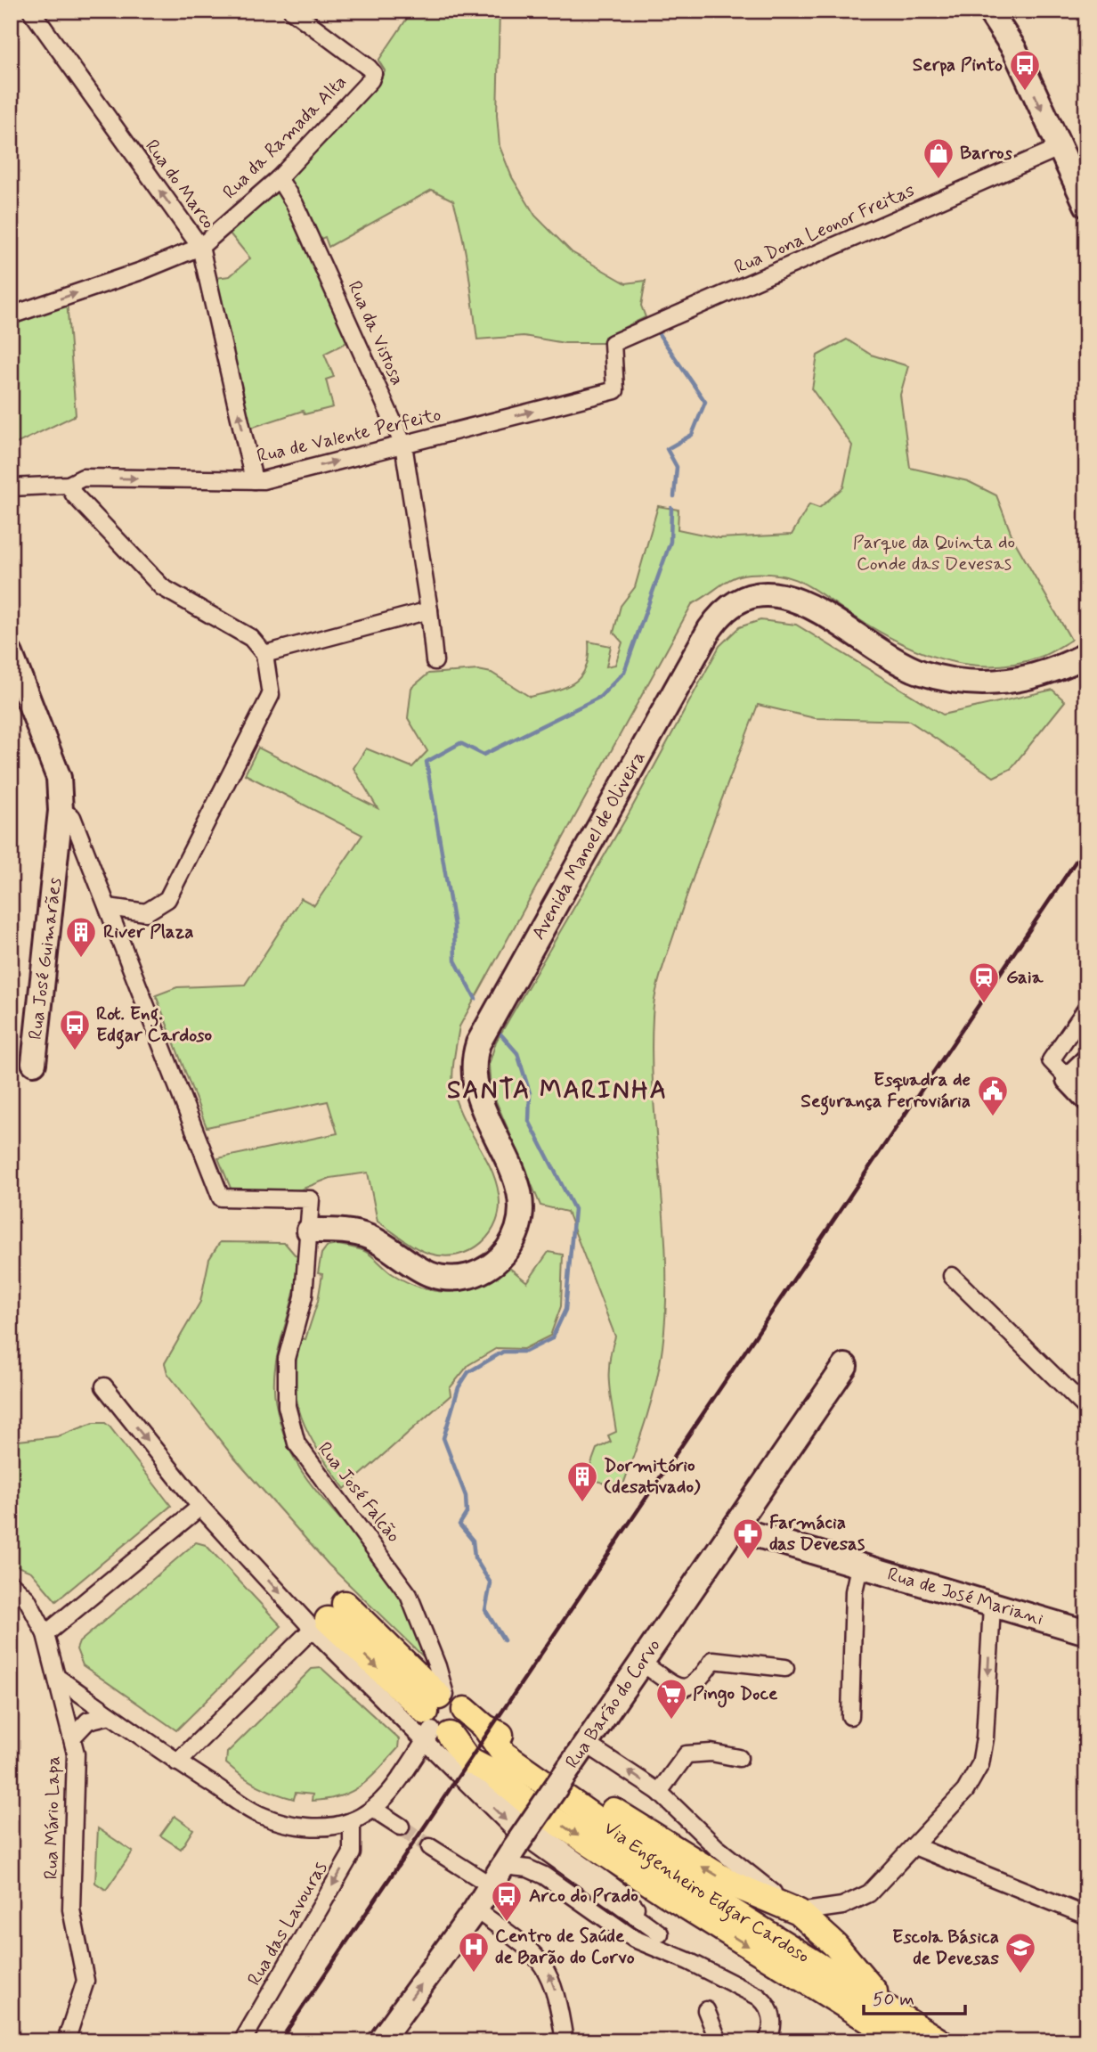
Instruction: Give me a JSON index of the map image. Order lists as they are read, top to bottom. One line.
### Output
{"streets":{"main road":["Avenida Manoel de Oliveira","Rua José Guimarães","Rua de José Mariani","Rua Barão do Corvo","Via Engenheiro Edgar Cardoso"],"street":["Rua da Ramada Alta","Rua do Marco","Rua Dona Leonor Freitas","Rua da Vistosa","Rua de Valente Perfeito","Rua José Falcão","Rua Mário Lapa","Rua das Lavouras"]},"crossings":[["Rua da Ramada Alta","Rua do Marco"],["Rua da Ramada Alta","Rua da Vistosa"],["Rua do Marco","Rua de Valente Perfeito"],["Rua Dona Leonor Freitas","Rua de Valente Perfeito"],["Rua da Vistosa","Rua de Valente Perfeito"],["Avenida Manoel de Oliveira","Rua José Falcão"],["Rua José Falcão","Via Engenheiro Edgar Cardoso"],["Rua de José Mariani","Rua Barão do Corvo"]],"one_way":["Rua da Ramada Alta","Rua do Marco","Rua de Valente Perfeito","Rua das Lavouras"],"districts":["SANTA MARINHA"],"parks":["Parque da Quinta do Conde das Devesas"],"places":{"bus stop":["Serpa Pinto","Rot. Eng. Edgar Cardoso","Arco do Prado"],"shop":["Barros"],"building":["River Plaza","Dormitório (desativado)"],"station":["Gaia"],"public building":["Esquadra de Segurança Ferroviária"],"pharmacy":["Farmácia das Devesas"],"supermarket":["Pingo Doce"],"hospital":["Centro de Saúde de Barão do Corvo"],"school or university":["Escola Básica de Devesas"]},"scale_bar":"50 m"}
